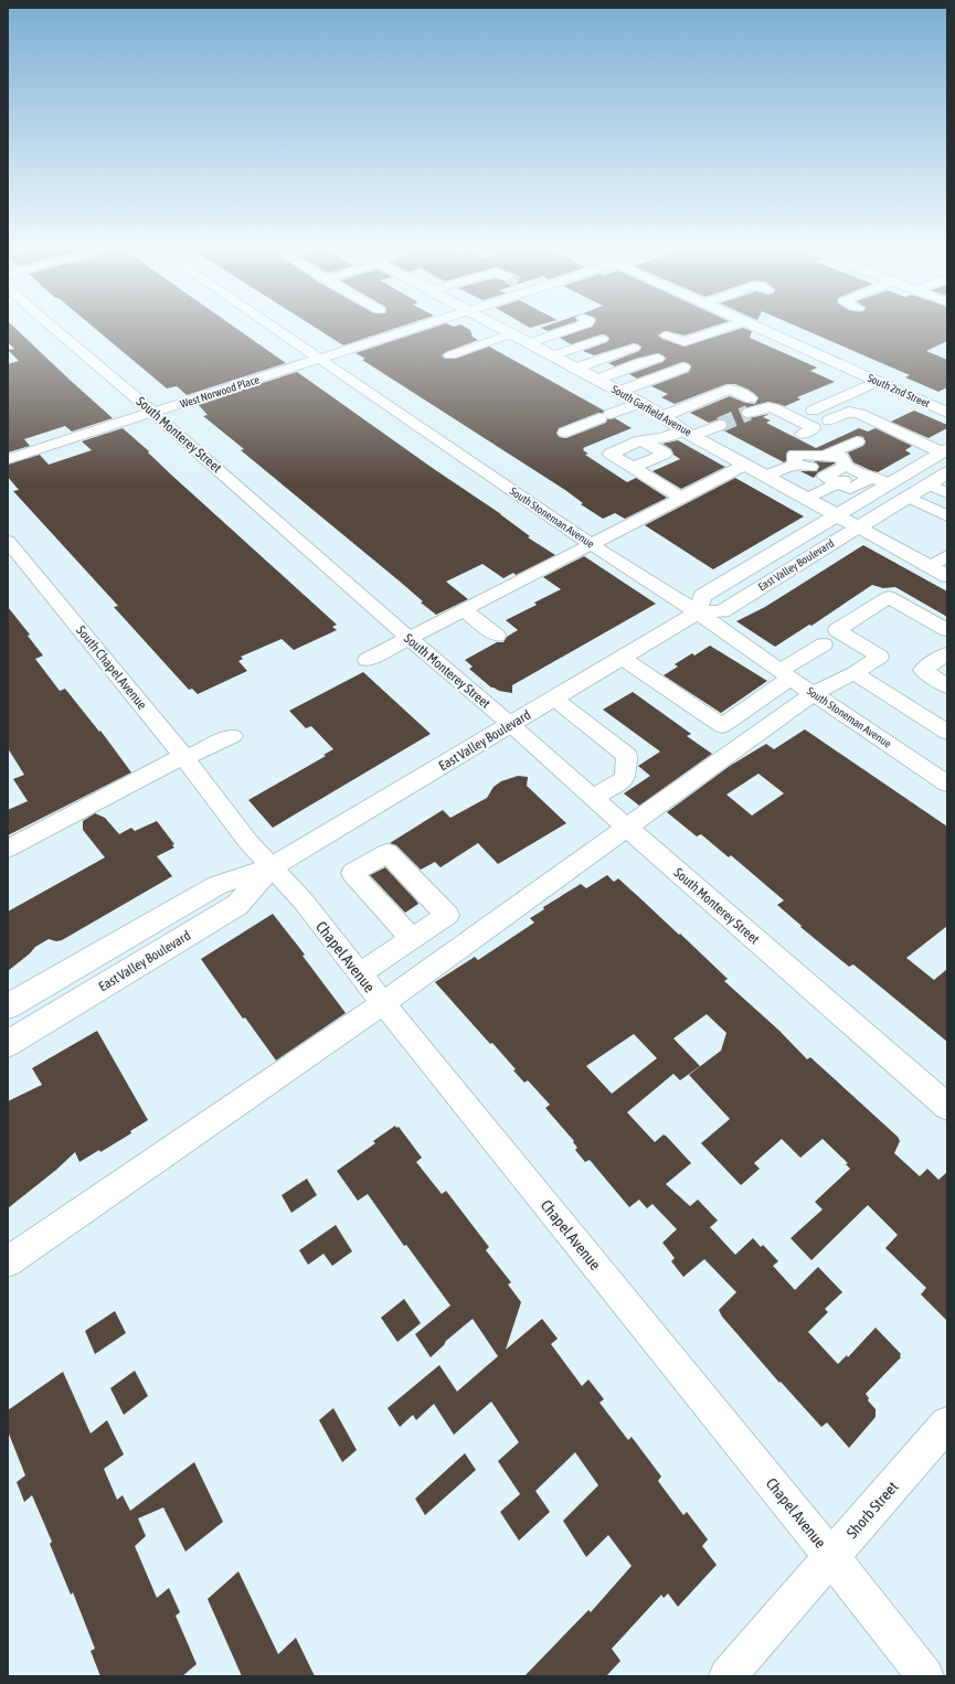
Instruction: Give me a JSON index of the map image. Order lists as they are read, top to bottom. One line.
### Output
{"streets":{"main road":["South Garfield Avenue","East Valley Boulevard"],"street":["South 2nd Street","West Norwood Place","South Monterey Street","South Stoneman Avenue","South Chapel Avenue","Chapel Avenue","Shorb Street"]},"crossings":[["West Norwood Place","South Monterey Street"],["West Norwood Place","South Stoneman Avenue"],["South Garfield Avenue","East Valley Boulevard"],["South Monterey Street","East Valley Boulevard"],["South Stoneman Avenue","East Valley Boulevard"],["East Valley Boulevard","Chapel Avenue"],["South Chapel Avenue","Chapel Avenue"],["Chapel Avenue","Shorb Street"]]}
